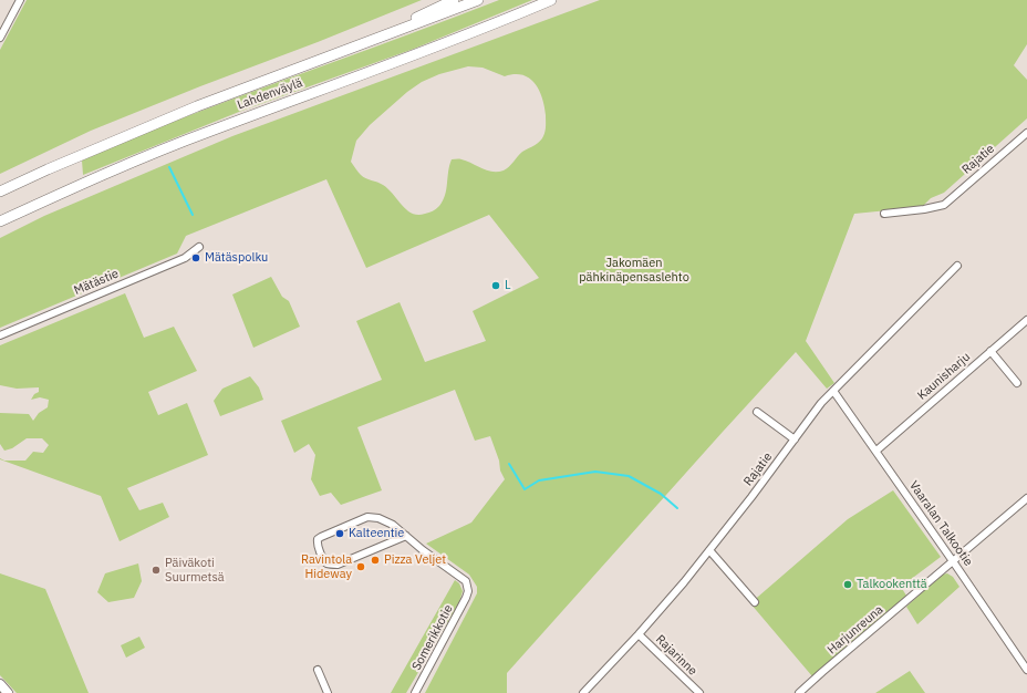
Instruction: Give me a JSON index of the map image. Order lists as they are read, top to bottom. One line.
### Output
{"streets":{"highway":["Lahdenväylä"],"street":["Rajatie","Mätästie","Kaunisharju","Vaaralan Talkootie","Harjunreuna","Somerikkotie","Rajarinne"]},"crossings":[["Rajatie","Vaaralan Talkootie"],["Rajatie","Rajarinne"],["Kaunisharju","Vaaralan Talkootie"],["Vaaralan Talkootie","Harjunreuna"]],"parks":["Jakomäen pähkinäpensaslehto"],"places":["Mätäspolku","L","Kalteentie","Pizza Veljet","Ravintola Hideway","Päiväkoti Suurmetsä","Talkookenttä"]}
